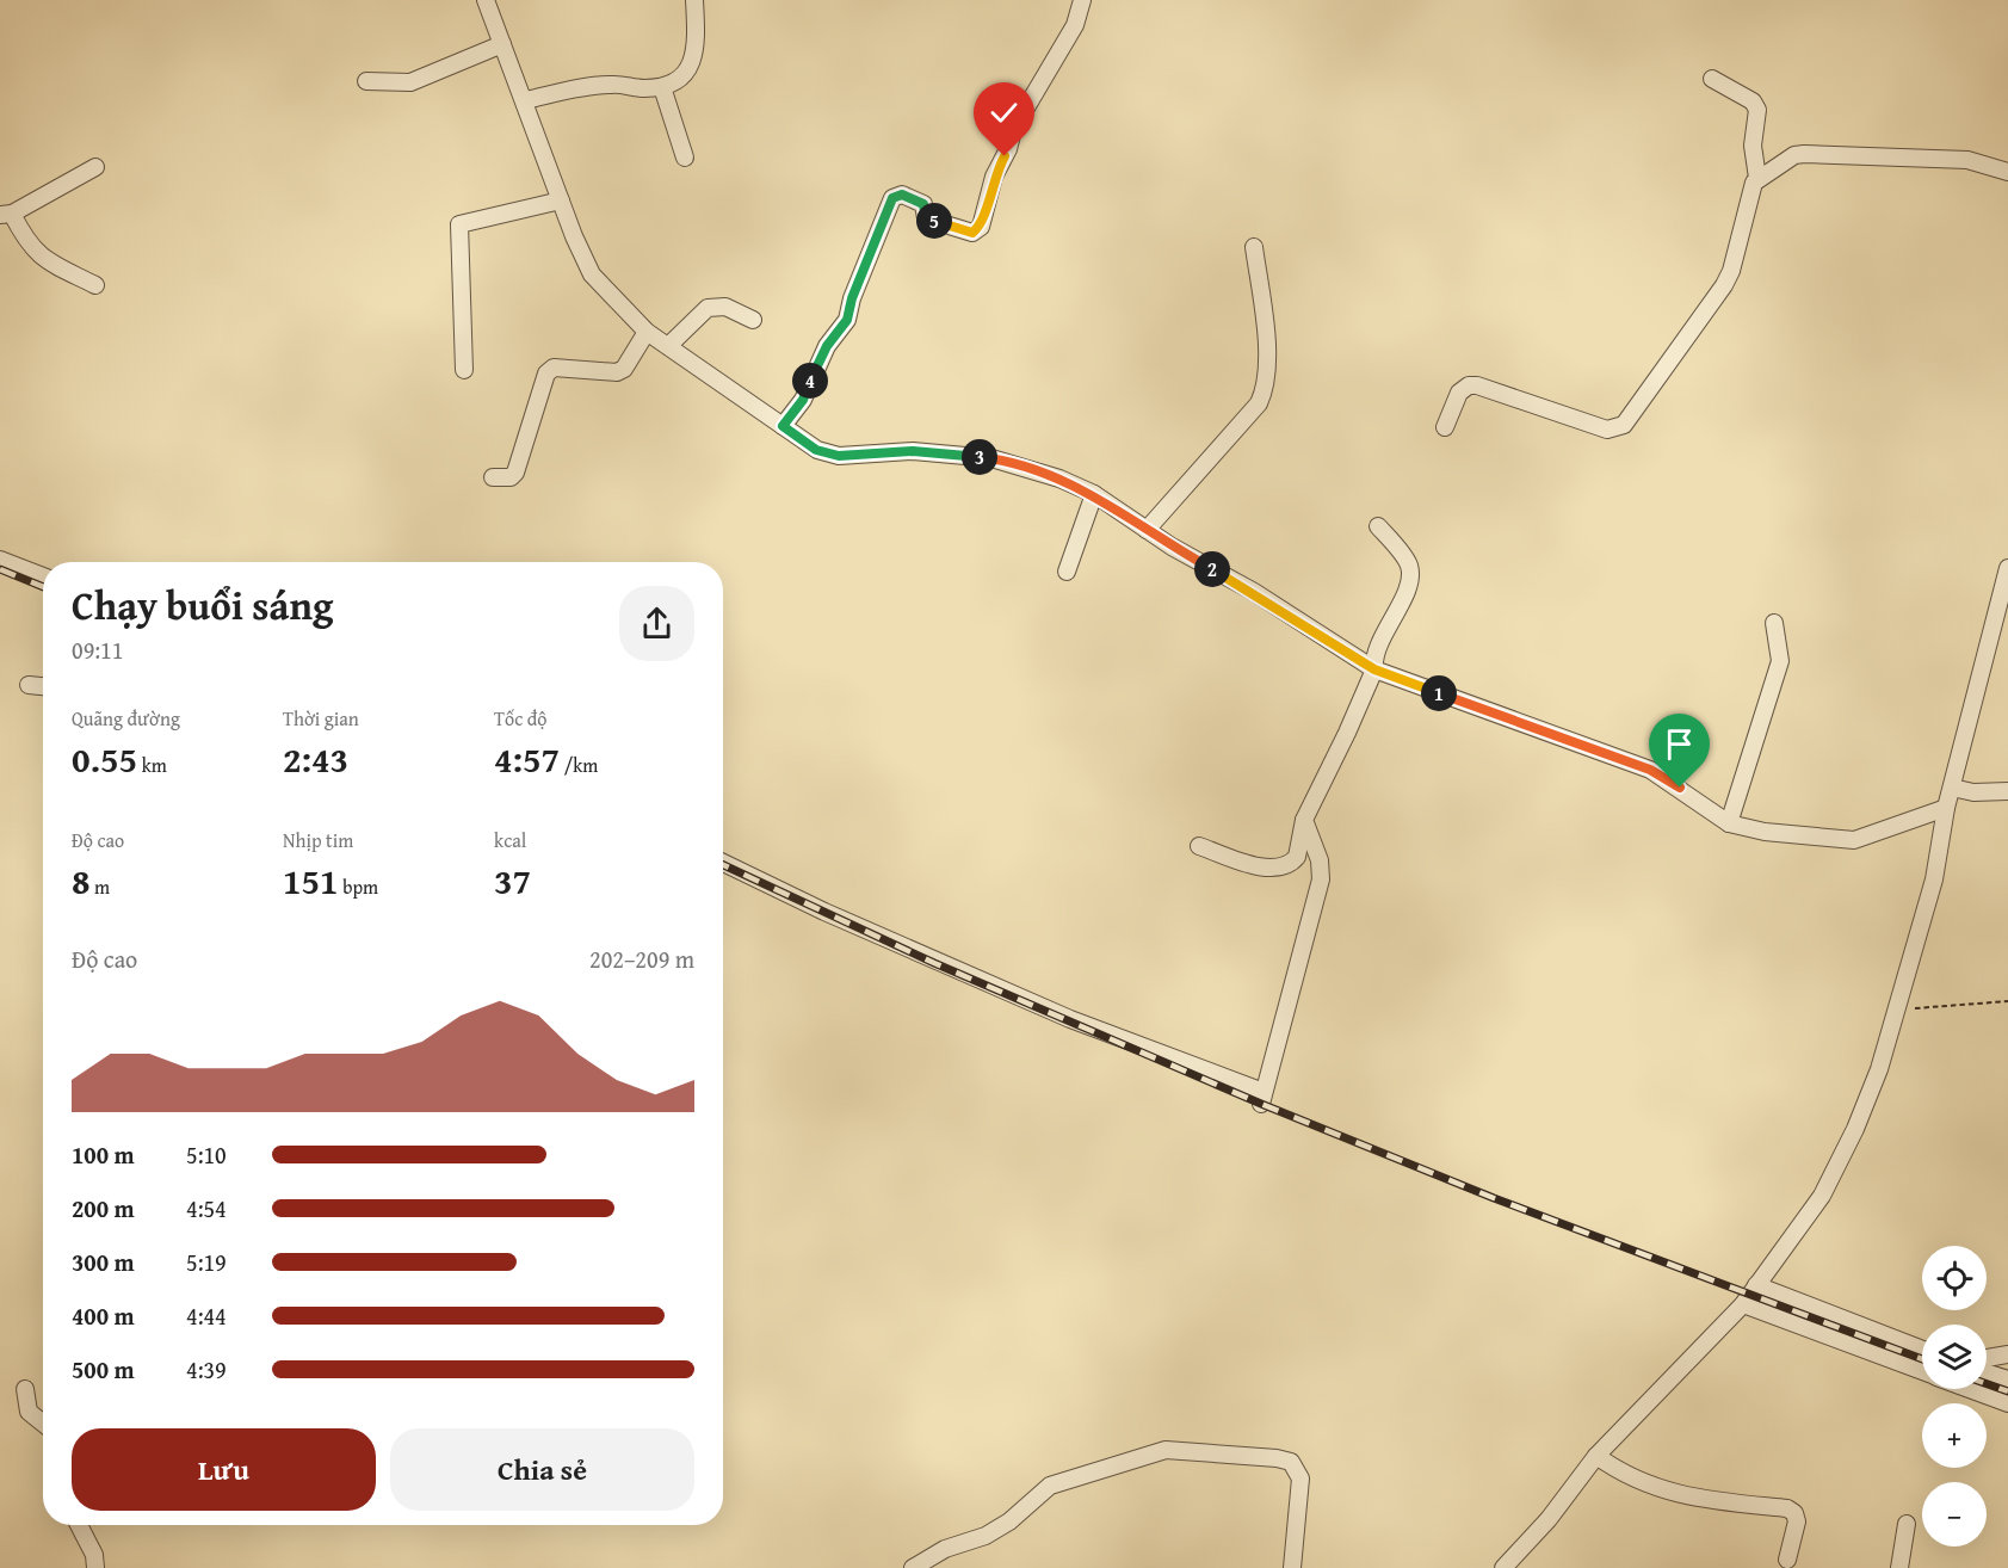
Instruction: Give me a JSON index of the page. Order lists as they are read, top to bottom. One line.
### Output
{"page":{"pins":["5","4","3","2","1"],"heading":["Chạy buổi sáng","09:11"],"stats":[["Quãng đường","0.55 km"],["Thời gian","2:43"],["Tốc độ","4:57 /km"],["Độ cao","8 m"],["Nhịp tim","151 bpm"],["kcal","37"]],"chart":["Độ cao","202–209 m"],"list":[{"name":"100 m","note":"5:10"},{"name":"200 m","note":"4:54"},{"name":"300 m","note":"5:19"},{"name":"400 m","note":"4:44"},{"name":"500 m","note":"4:39"}],"map_buttons":["+","−"],"buttons":["Lưu","Chia sẻ"]}}
